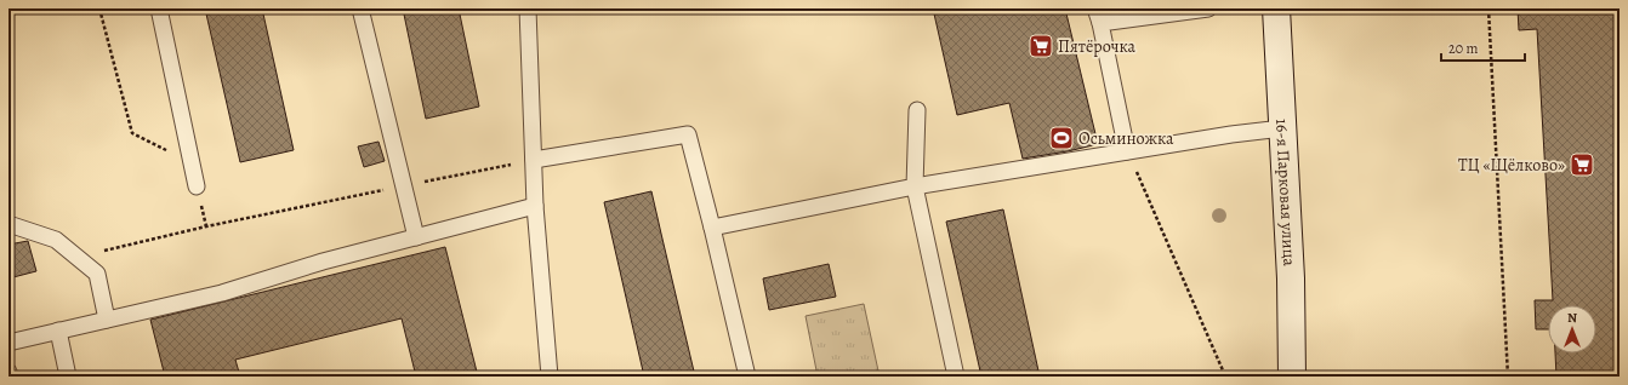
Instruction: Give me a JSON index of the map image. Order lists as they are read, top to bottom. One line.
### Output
{"streets":{"main road":["16-я Парковая улица"]},"places":{"supermarket":["Пятёрочка","ТЦ «Щёлково»"],"sports":["Осьминожка"]},"scale_bar":"20 m","north":"top"}
